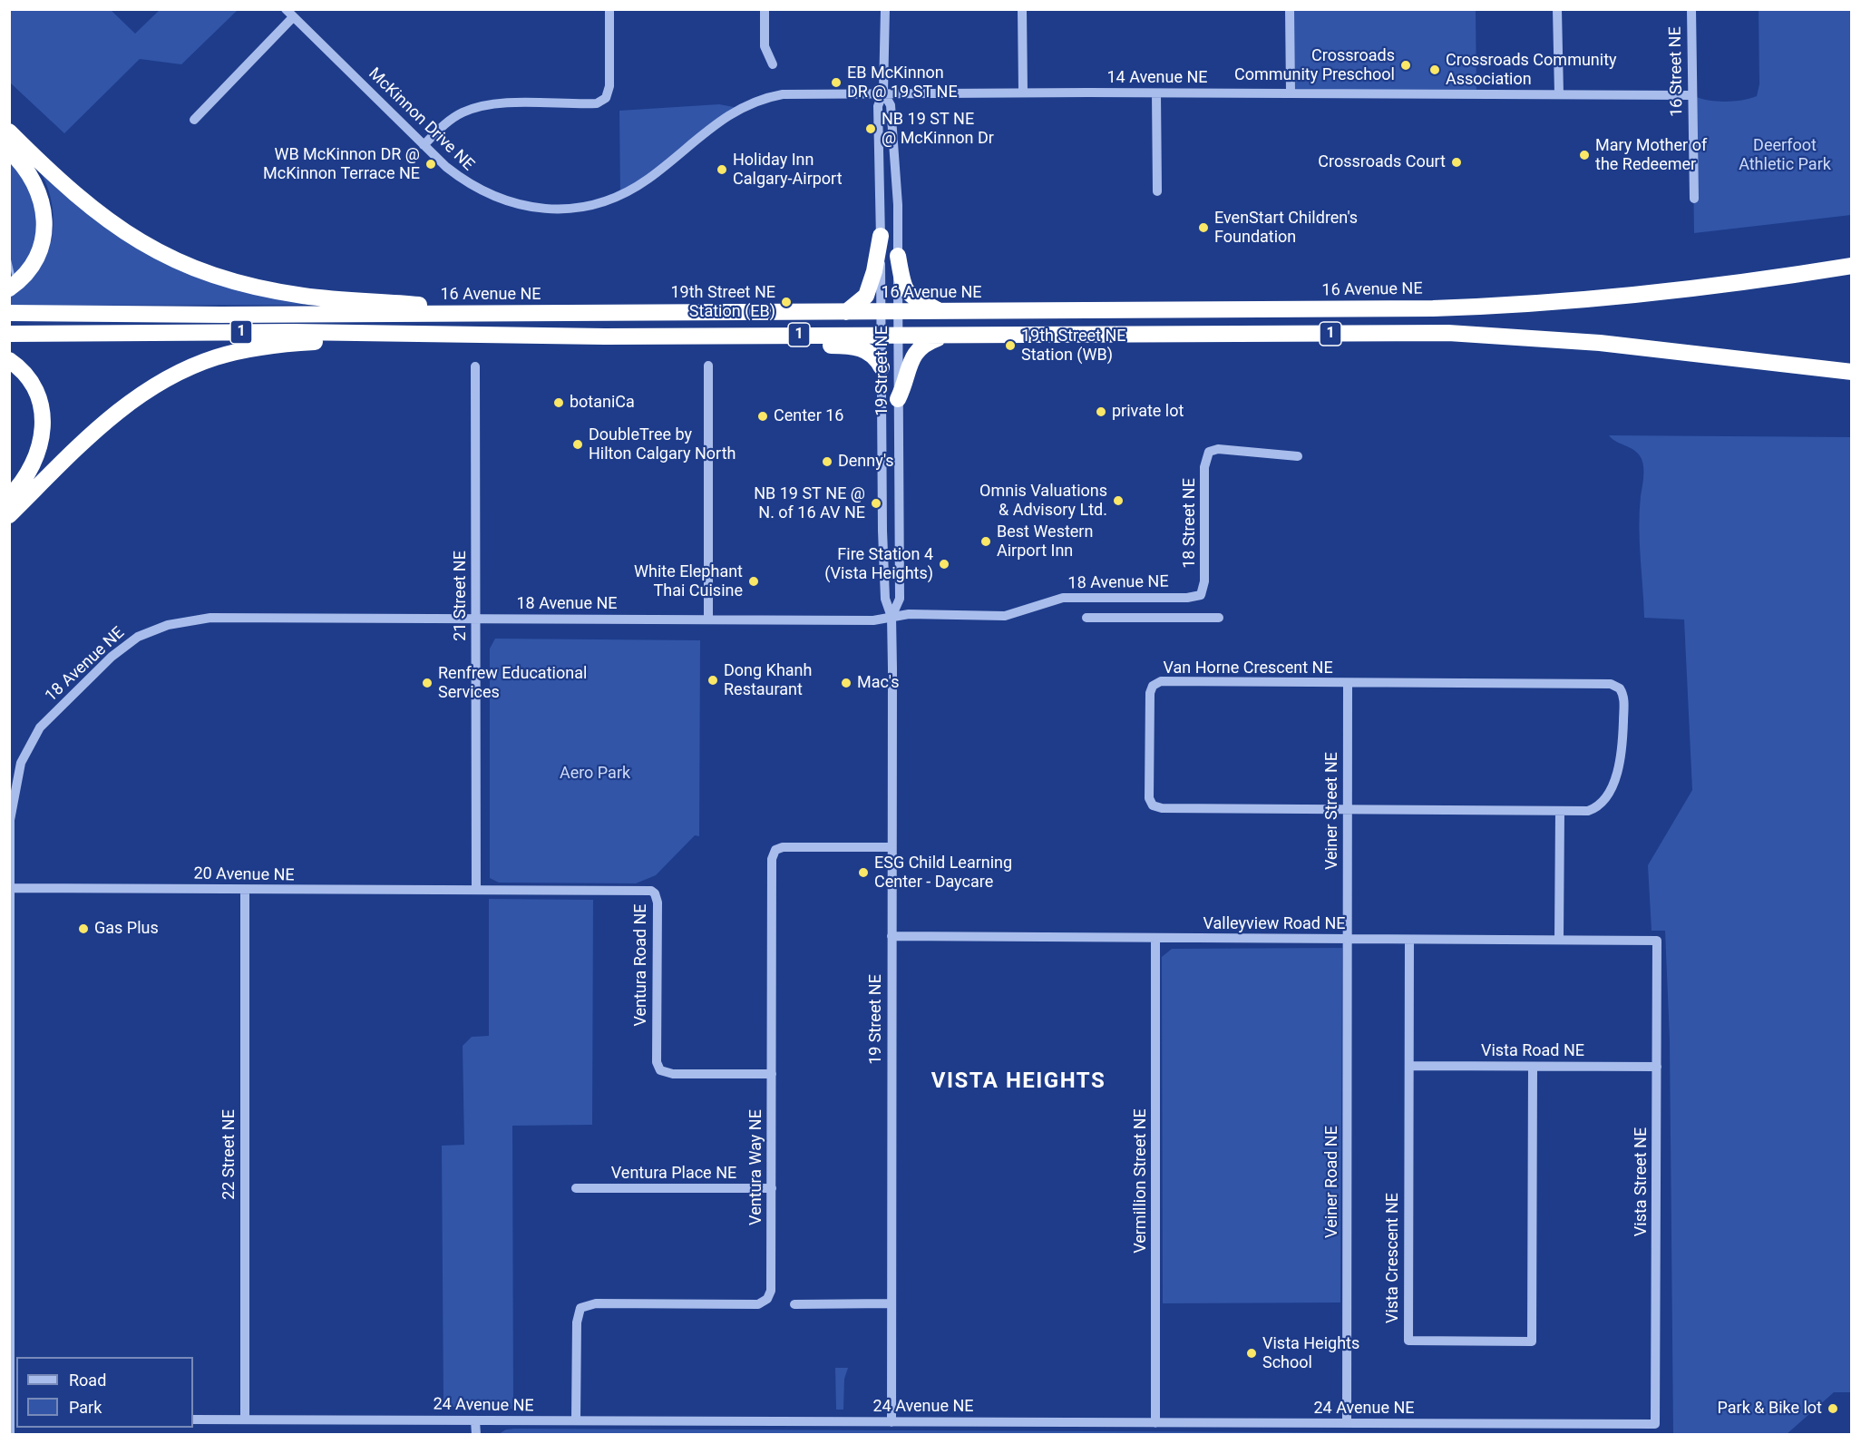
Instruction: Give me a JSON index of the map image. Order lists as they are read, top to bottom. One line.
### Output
{"streets":{"highway":["16 Avenue NE","1"],"street":["16 Street NE","14 Avenue NE","McKinnon Drive NE","19 Street NE","18 Street NE","18 Avenue NE","21 Street NE","Van Horne Crescent NE","Veiner Street NE","20 Avenue NE","Valleyview Road NE","Ventura Road NE","Vista Road NE","22 Street NE","Ventura Way NE","Ventura Place NE","Vermillion Street NE","Veiner Road NE","Vista Street NE","Vista Crescent NE","24 Avenue NE"]},"crossings":[["16 Street NE","14 Avenue NE"],["14 Avenue NE","McKinnon Drive NE"],["14 Avenue NE","19 Street NE"],["McKinnon Drive NE","19 Street NE"],["16 Avenue NE","19 Street NE"],["1","19 Street NE"],["19 Street NE","18 Avenue NE"],["19 Street NE","Valleyview Road NE"],["19 Street NE","Ventura Way NE"],["19 Street NE","24 Avenue NE"],["18 Street NE","18 Avenue NE"],["18 Avenue NE","21 Street NE"],["18 Avenue NE","20 Avenue NE"],["21 Street NE","20 Avenue NE"],["21 Street NE","Ventura Road NE"],["Van Horne Crescent NE","Veiner Street NE"],["Veiner Street NE","Valleyview Road NE"],["Veiner Street NE","Veiner Road NE"],["20 Avenue NE","Ventura Road NE"],["20 Avenue NE","22 Street NE"],["Valleyview Road NE","Vermillion Street NE"],["Valleyview Road NE","Veiner Road NE"],["Valleyview Road NE","Vista Street NE"],["Valleyview Road NE","Vista Crescent NE"],["Ventura Road NE","Ventura Way NE"],["Vista Road NE","Vista Street NE"],["Vista Road NE","Vista Crescent NE"],["22 Street NE","24 Avenue NE"],["Ventura Way NE","Ventura Place NE"],["Ventura Way NE","24 Avenue NE"],["Vermillion Street NE","24 Avenue NE"],["Veiner Road NE","24 Avenue NE"],["Vista Street NE","24 Avenue NE"]],"districts":["VISTA HEIGHTS"],"parks":["Deerfoot Athletic Park","Aero Park"],"places":["Crossroads Community Preschool","Crossroads Community Association","EB McKinnon DR @ 19 ST NE","NB 19 ST NE @ McKinnon Dr","Mary Mother of the Redeemer","Crossroads Court","WB McKinnon DR @ McKinnon Terrace NE","Holiday Inn Calgary-Airport","EvenStart Children's Foundation","19th Street NE Station (EB)","19th Street NE Station (WB)","botaniCa","private lot","Center 16","DoubleTree by Hilton Calgary North","Denny's","Omnis Valuations & Advisory Ltd.","NB 19 ST NE @ N. of 16 AV NE","Best Western Airport Inn","Fire Station 4 (Vista Heights)","White Elephant Thai Cuisine","Dong Khanh Restaurant","Renfrew Educational Services","Mac's","ESG Child Learning Center - Daycare","Gas Plus","Vista Heights School","Park & Bike lot"],"legend":["Road","Park"]}
